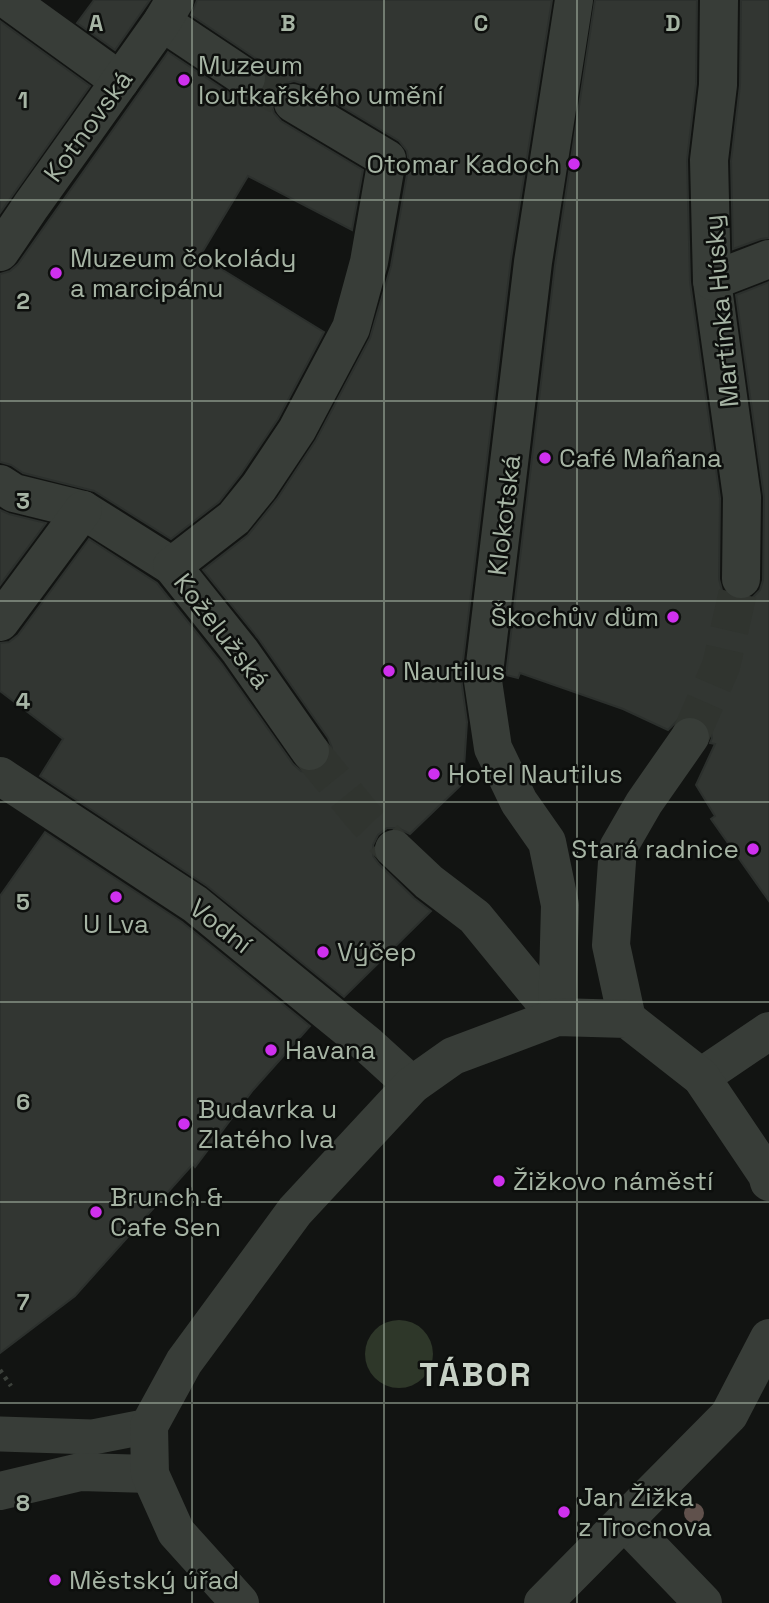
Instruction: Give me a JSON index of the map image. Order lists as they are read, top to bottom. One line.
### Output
{"streets":{"street":["Kotnovská","Martínka Húsky","Klokotská","Koželužská","Vodní"]},"districts":["TÁBOR"],"places":["Muzeum loutkařského umění","Otomar Kadoch","Muzeum čokolády a marcipánu","Café Mañana","Škochův dům","Nautilus","Hotel Nautilus","Stará radnice","U Lva","Výčep","Havana","Budavrka u Zlatého lva","Žižkovo náměstí","Brunch & Cafe Sen","Jan Žižka z Trocnova","Městský úřad"],"grid":{"columns":["A","B","C","D"],"rows":["1","2","3","4","5","6","7","8"]}}
